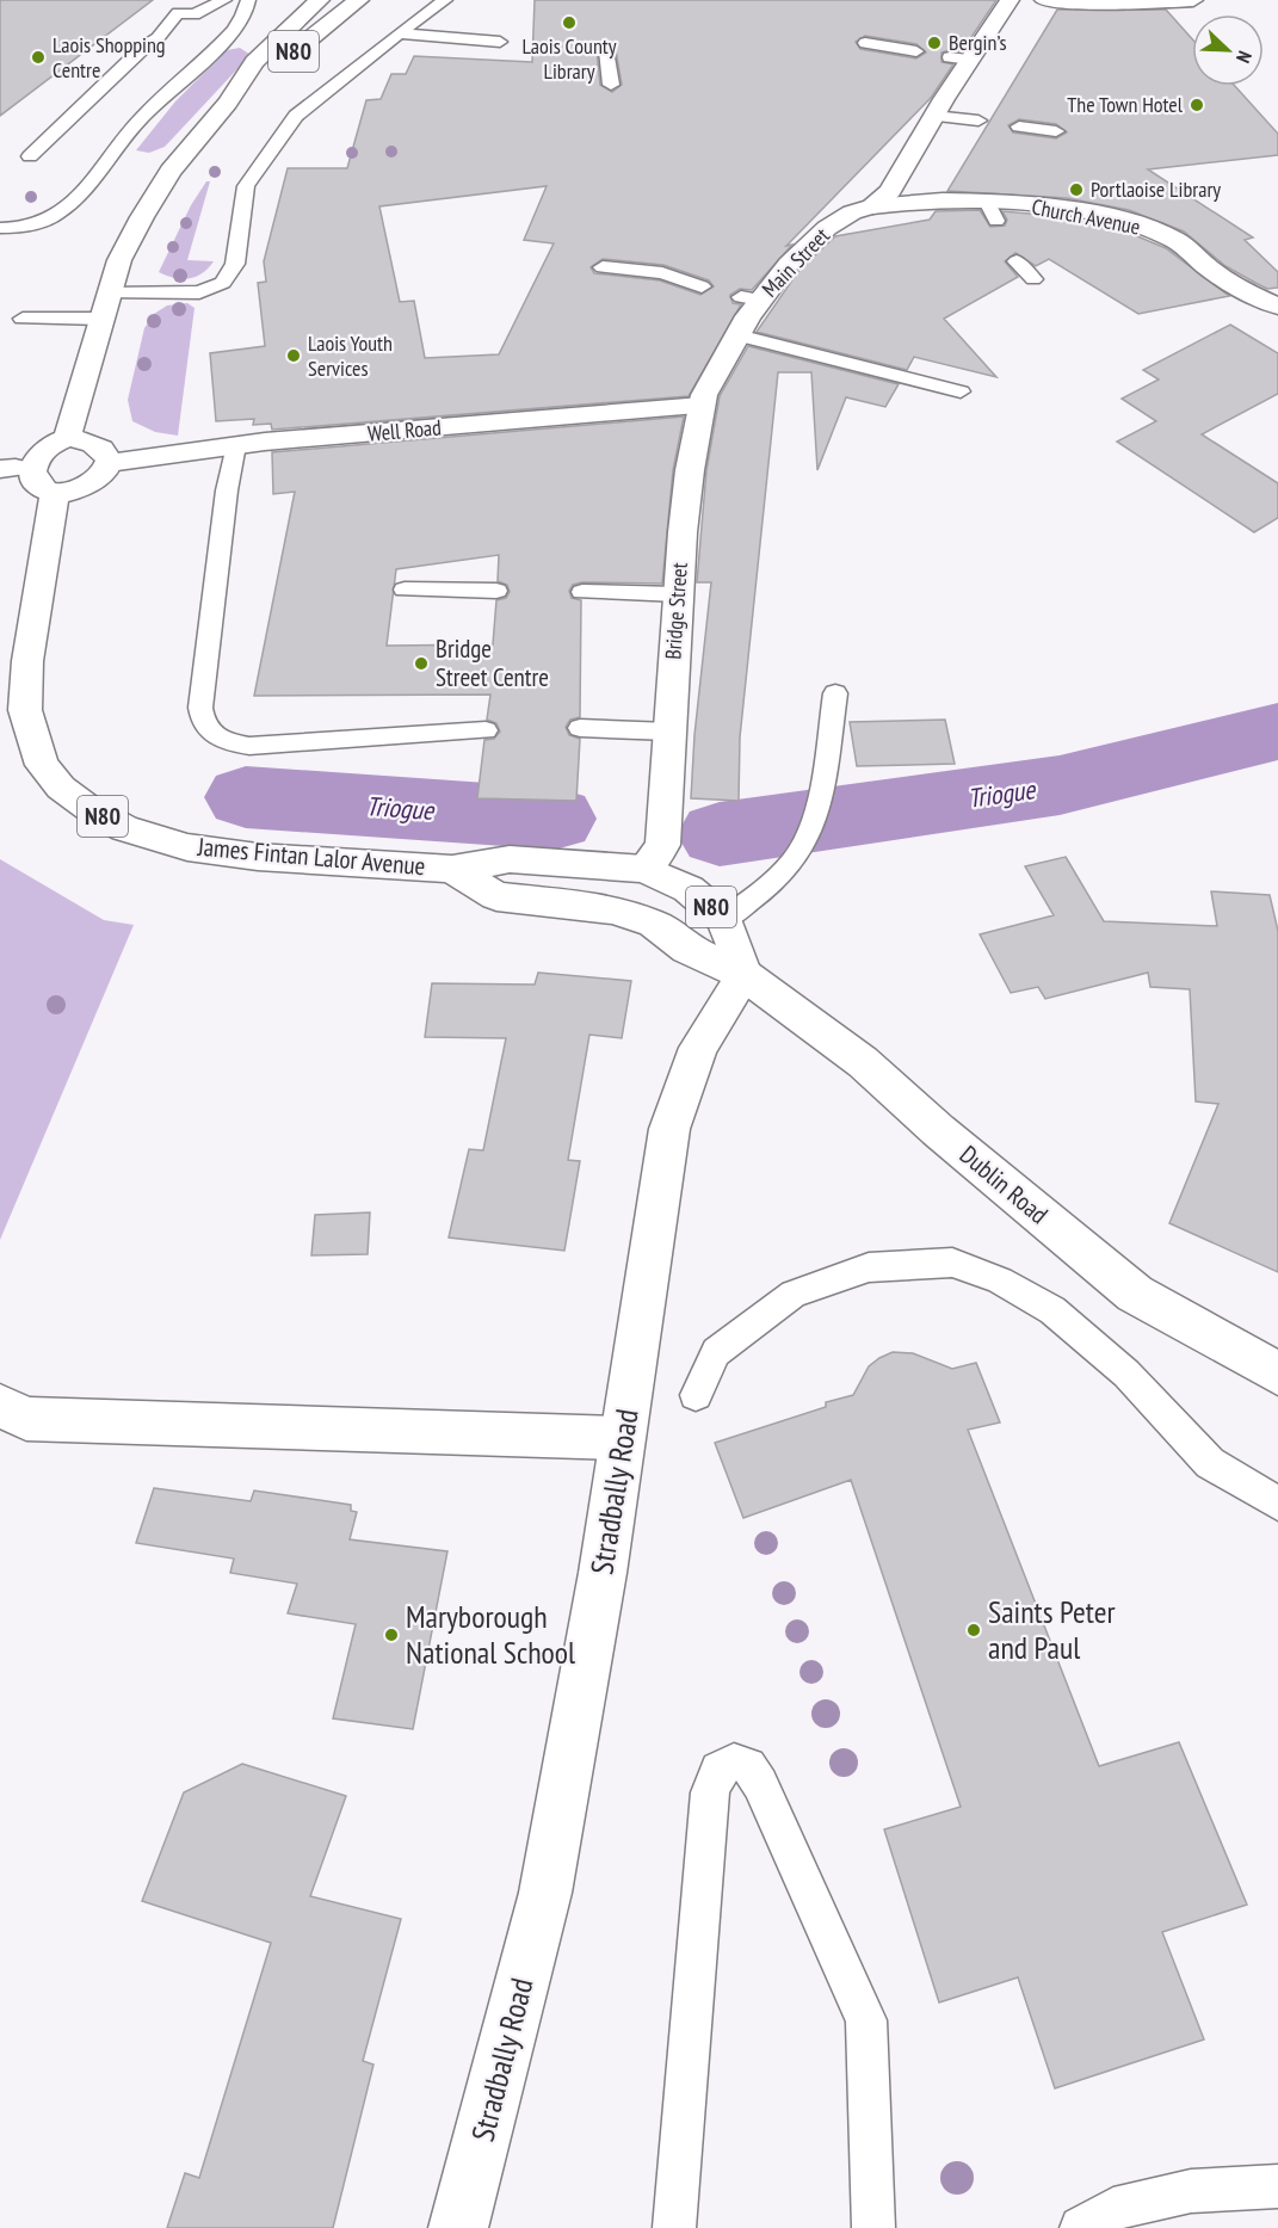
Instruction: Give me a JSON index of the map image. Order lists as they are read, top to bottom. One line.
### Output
{"streets":{"main road":["N80","Church Avenue","Main Street","Well Road","Bridge Street","James Fintan Lalor Avenue","Dublin Road","Stradbally Road"]},"crossings":[["N80","James Fintan Lalor Avenue"],["N80","Dublin Road"],["N80","Stradbally Road"],["Church Avenue","Main Street"],["Main Street","Well Road"],["Main Street","Bridge Street"],["Well Road","Bridge Street"],["Bridge Street","James Fintan Lalor Avenue"],["James Fintan Lalor Avenue","Dublin Road"],["James Fintan Lalor Avenue","Stradbally Road"],["Dublin Road","Stradbally Road"]],"water":["Triogue"],"places":["Laois County Library","Bergin’s","Laois Shopping Centre","The Town Hotel","Portlaoise Library","Laois Youth Services","Bridge Street Centre","Saints Peter and Paul","Maryborough National School"],"north":"bottom right"}
